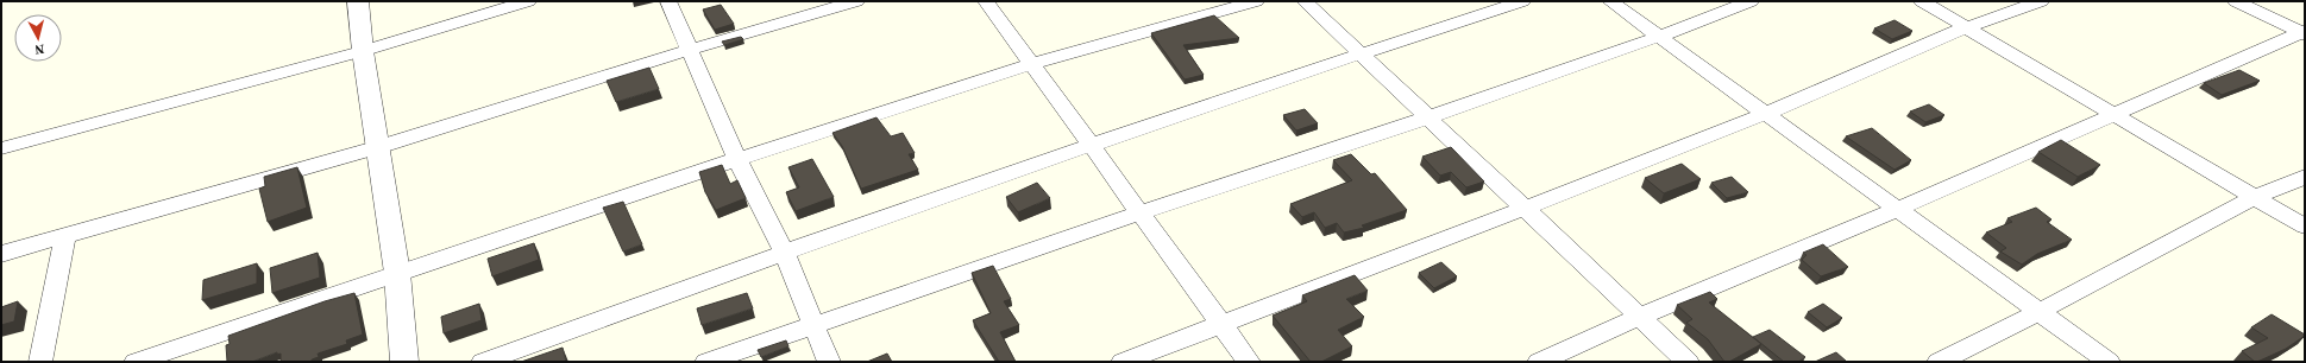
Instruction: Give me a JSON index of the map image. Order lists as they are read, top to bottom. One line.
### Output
{"north":"bottom"}
